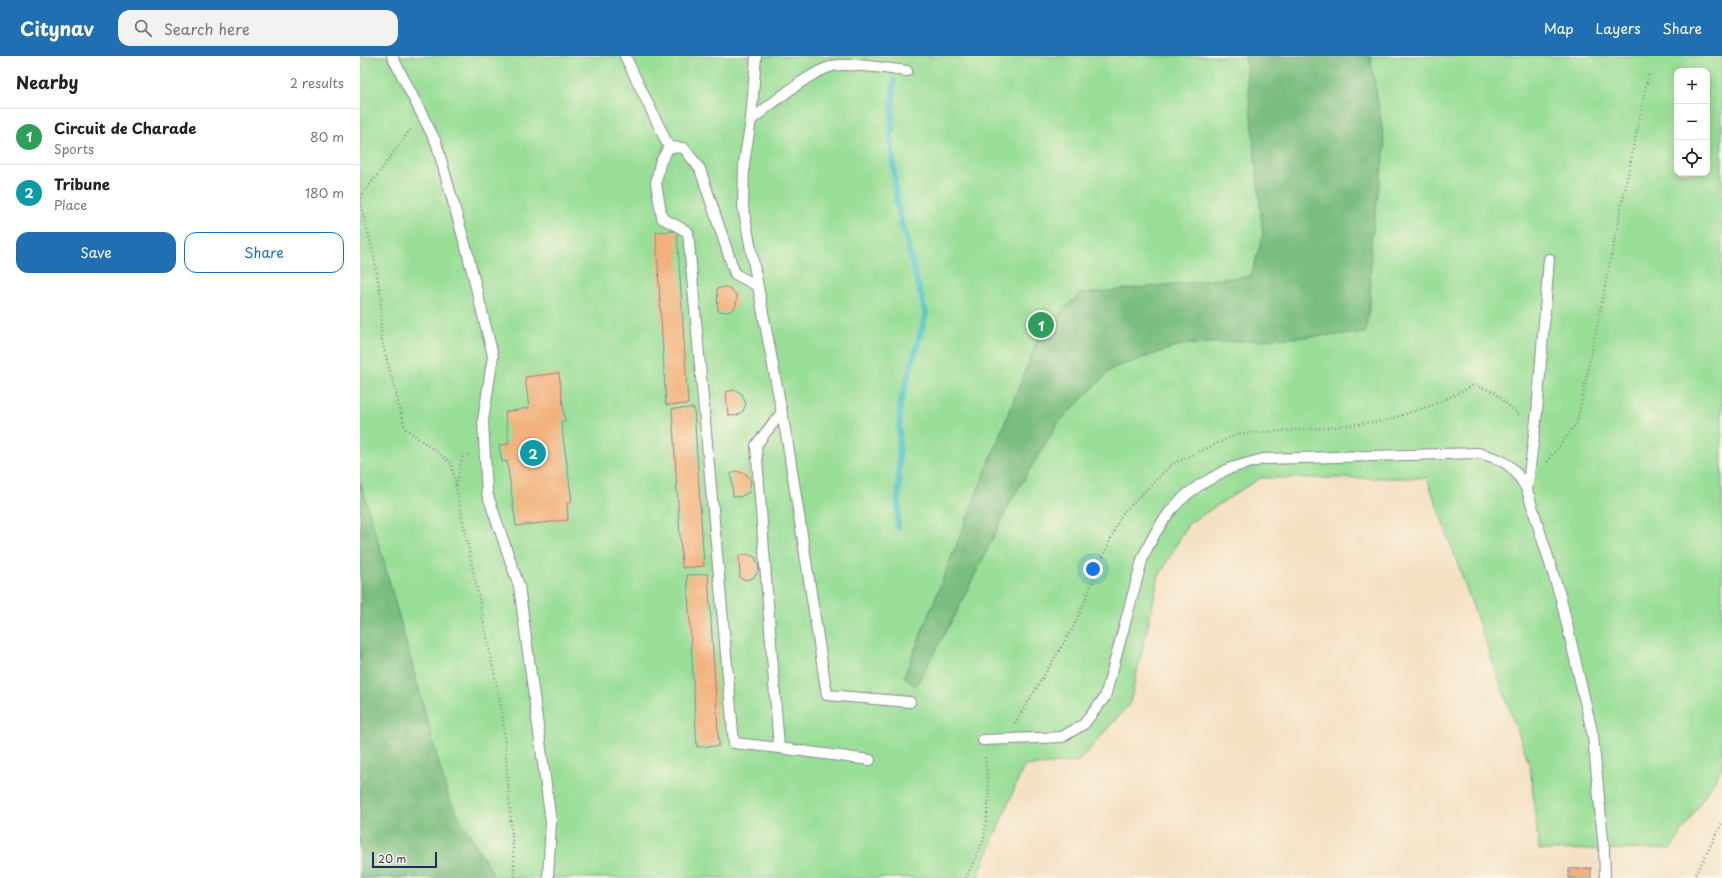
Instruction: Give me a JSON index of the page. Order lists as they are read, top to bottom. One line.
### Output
{"scale_bar":"20 m","page":{"header":"Citynav","search":"Search here","nav":["Map","Layers","Share"],"heading":["Nearby","2 results"],"map_buttons":["+","−"],"list":[{"mark":"1","name":"Circuit de Charade","note":"Sports","value":"80 m"},{"mark":"2","name":"Tribune","note":"Place","value":"180 m"}],"buttons":["Save","Share"],"pins":["1","2"],"scale":"20 m"}}
